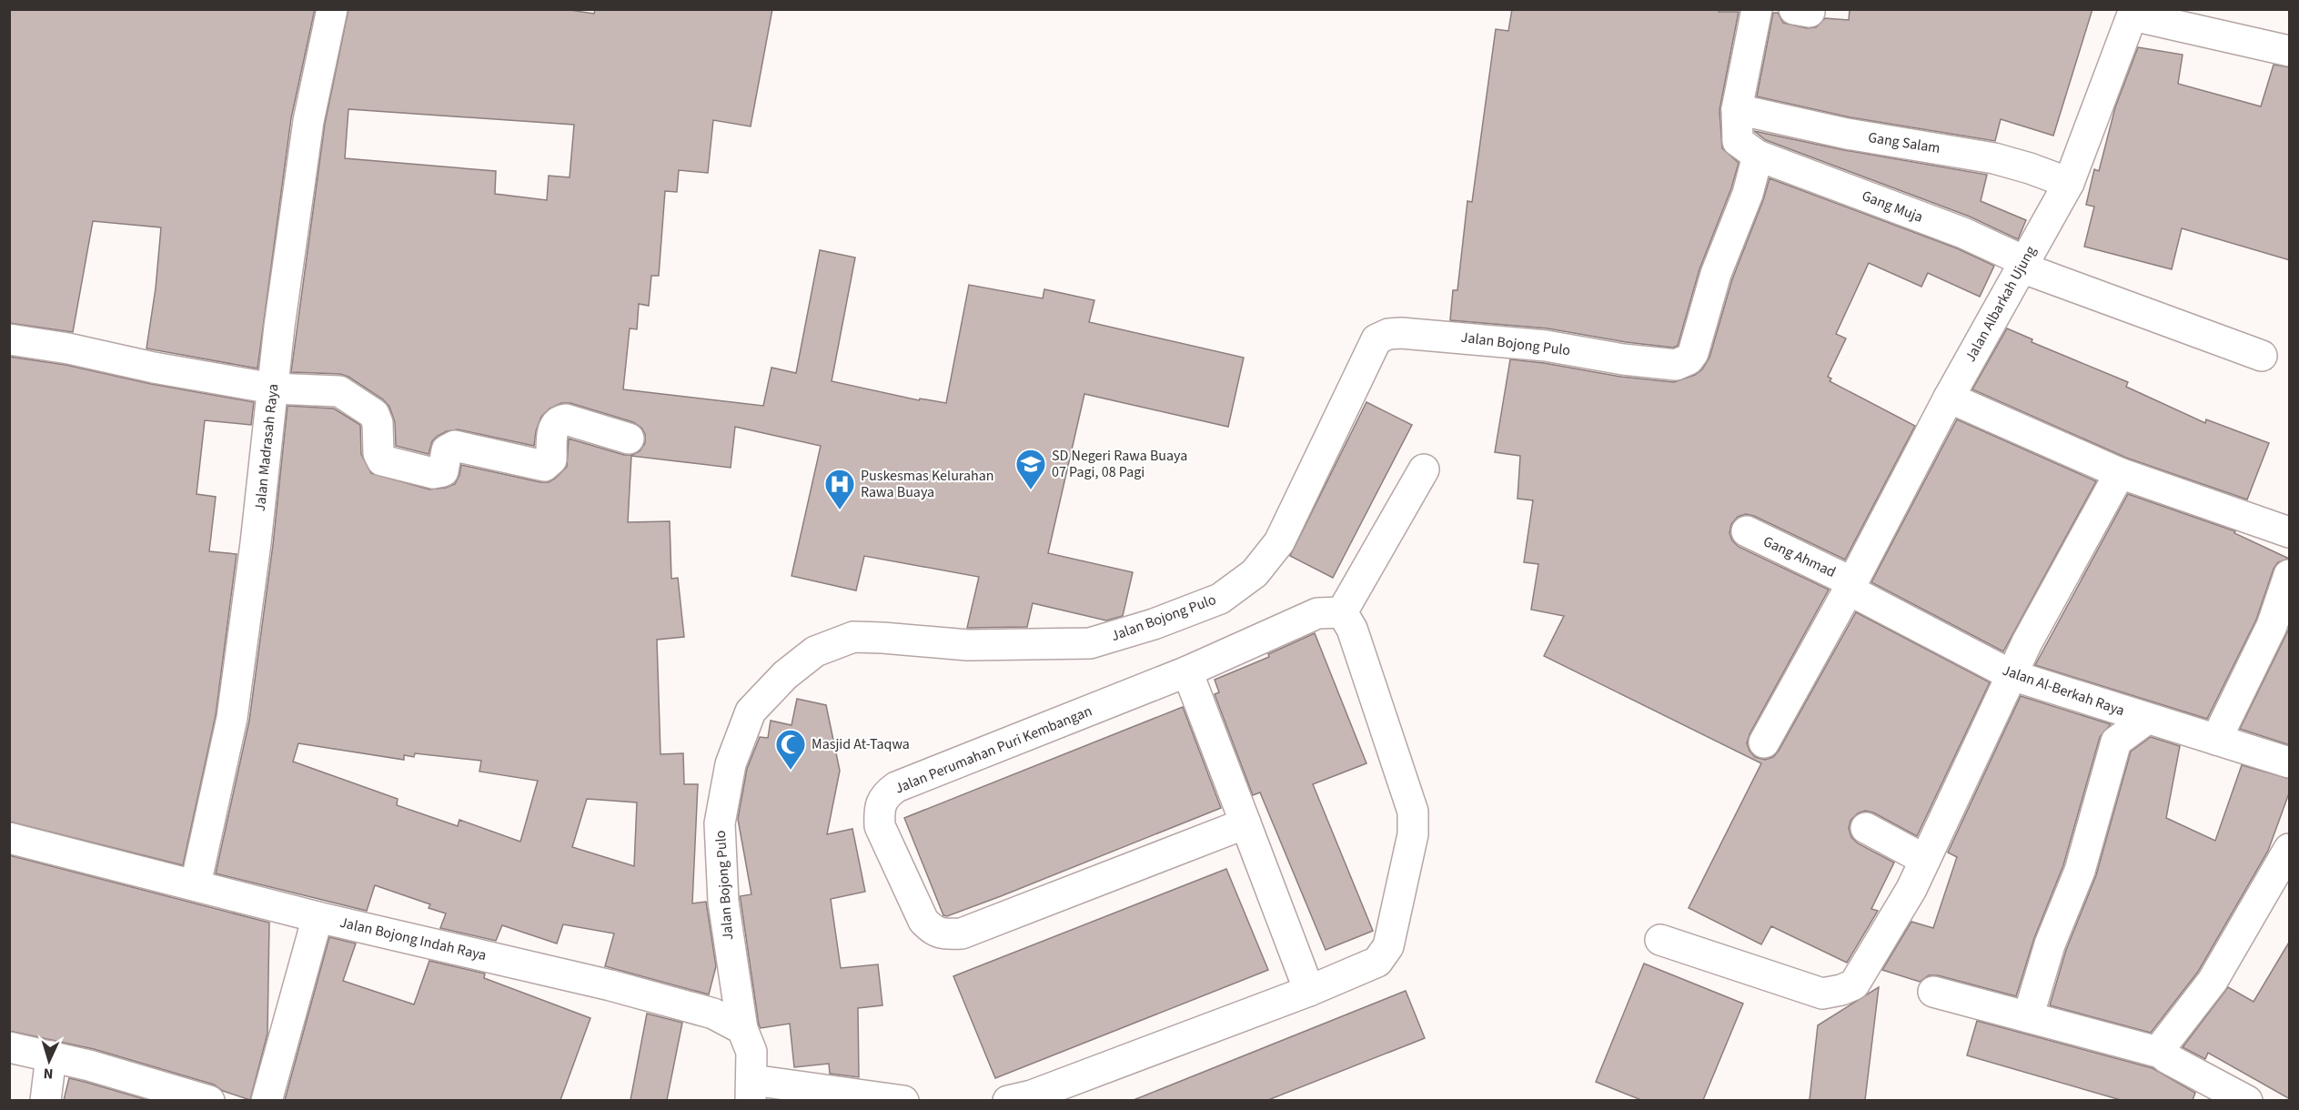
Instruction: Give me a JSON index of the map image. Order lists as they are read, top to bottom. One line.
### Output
{"streets":{"street":["Gang Salam","Gang Muja","Jalan Albarkah Ujung","Jalan Bojong Pulo","Jalan Madrasah Raya","Gang Ahmad","Jalan Al-Berkah Raya","Jalan Perumahan Puri Kembangan","Jalan Bojong Indah Raya"]},"crossings":[["Gang Salam","Gang Muja"],["Gang Salam","Jalan Albarkah Ujung"],["Gang Muja","Jalan Albarkah Ujung"],["Gang Muja","Jalan Bojong Pulo"],["Jalan Albarkah Ujung","Gang Ahmad"],["Jalan Albarkah Ujung","Jalan Al-Berkah Raya"],["Jalan Bojong Pulo","Jalan Bojong Indah Raya"],["Jalan Madrasah Raya","Jalan Bojong Indah Raya"],["Gang Ahmad","Jalan Al-Berkah Raya"]],"places":{"school or university":["SD Negeri Rawa Buaya 07 Pagi, 08 Pagi"],"hospital":["Puskesmas Kelurahan Rawa Buaya"],"mosque":["Masjid At-Taqwa"]},"north":"bottom"}
